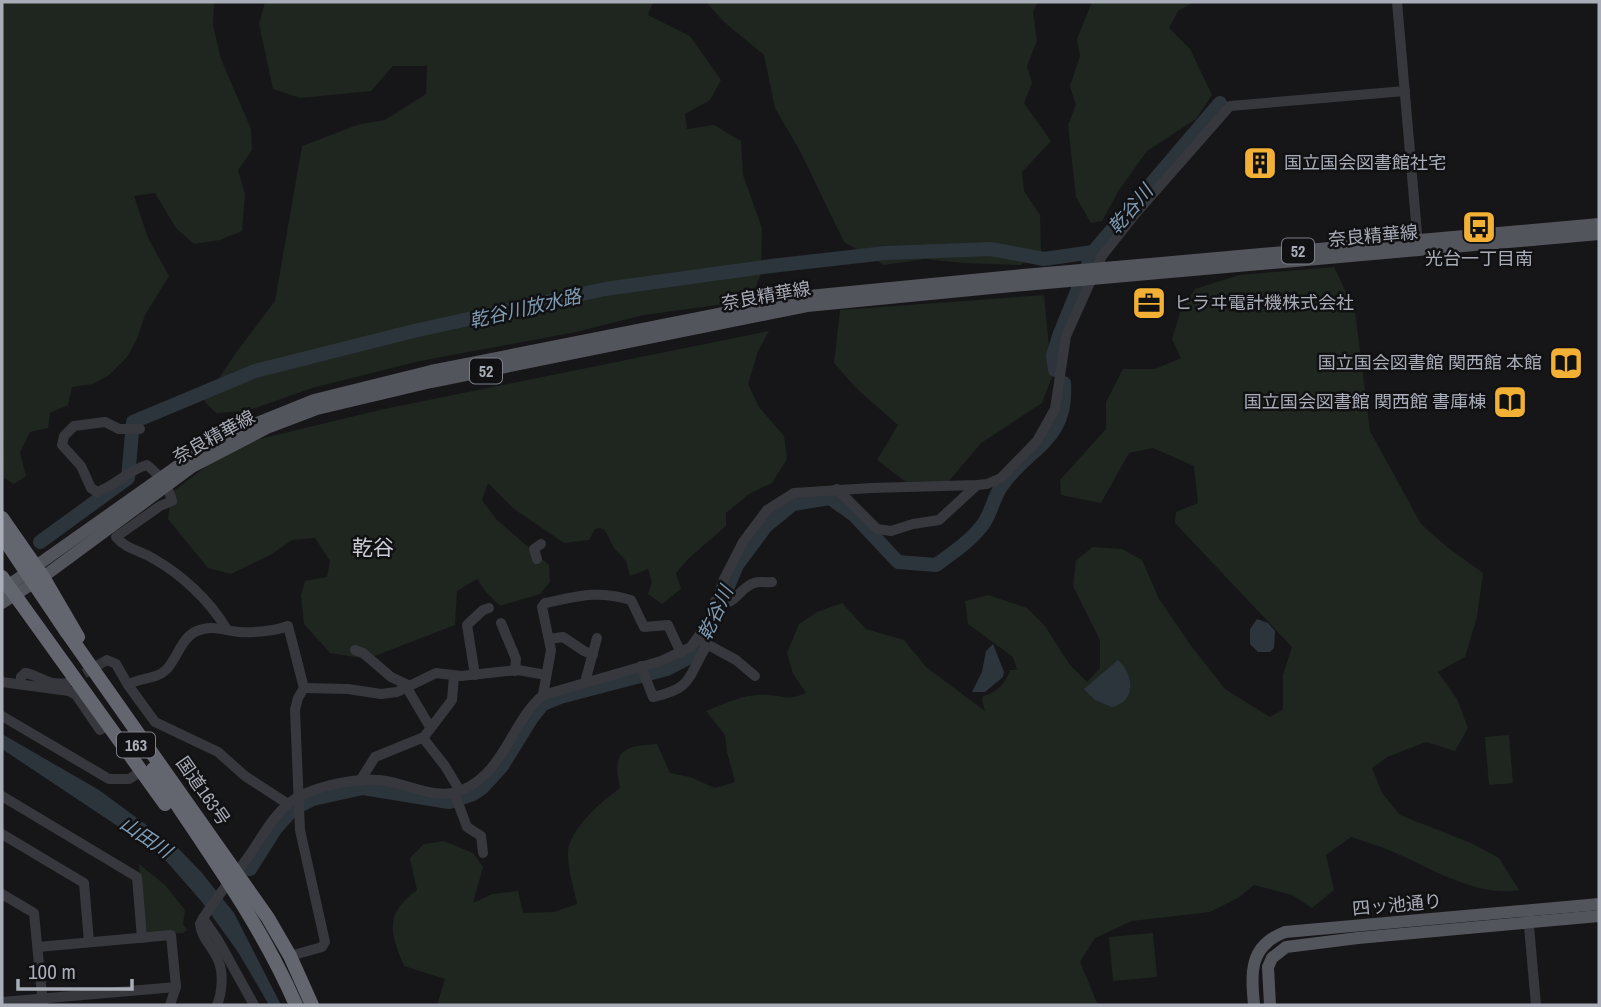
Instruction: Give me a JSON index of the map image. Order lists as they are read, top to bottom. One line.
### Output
{"streets":{"highway":["163","国道163号"],"main road":["奈良精華線","52","四ッ池通り"]},"crossings":[["奈良精華線","163"],["163","国道163号"]],"districts":["乾谷"],"water":["乾谷川","乾谷川放水路","山田川"],"places":{"building":["国立国会図書館社宅"],"bus stop":["光台一丁目南"],"office":["ヒラヰ電計機株式会社"],"library":["国立国会図書館 関西館 本館","国立国会図書館 関西館 書庫棟"]},"scale_bar":"100 m"}
